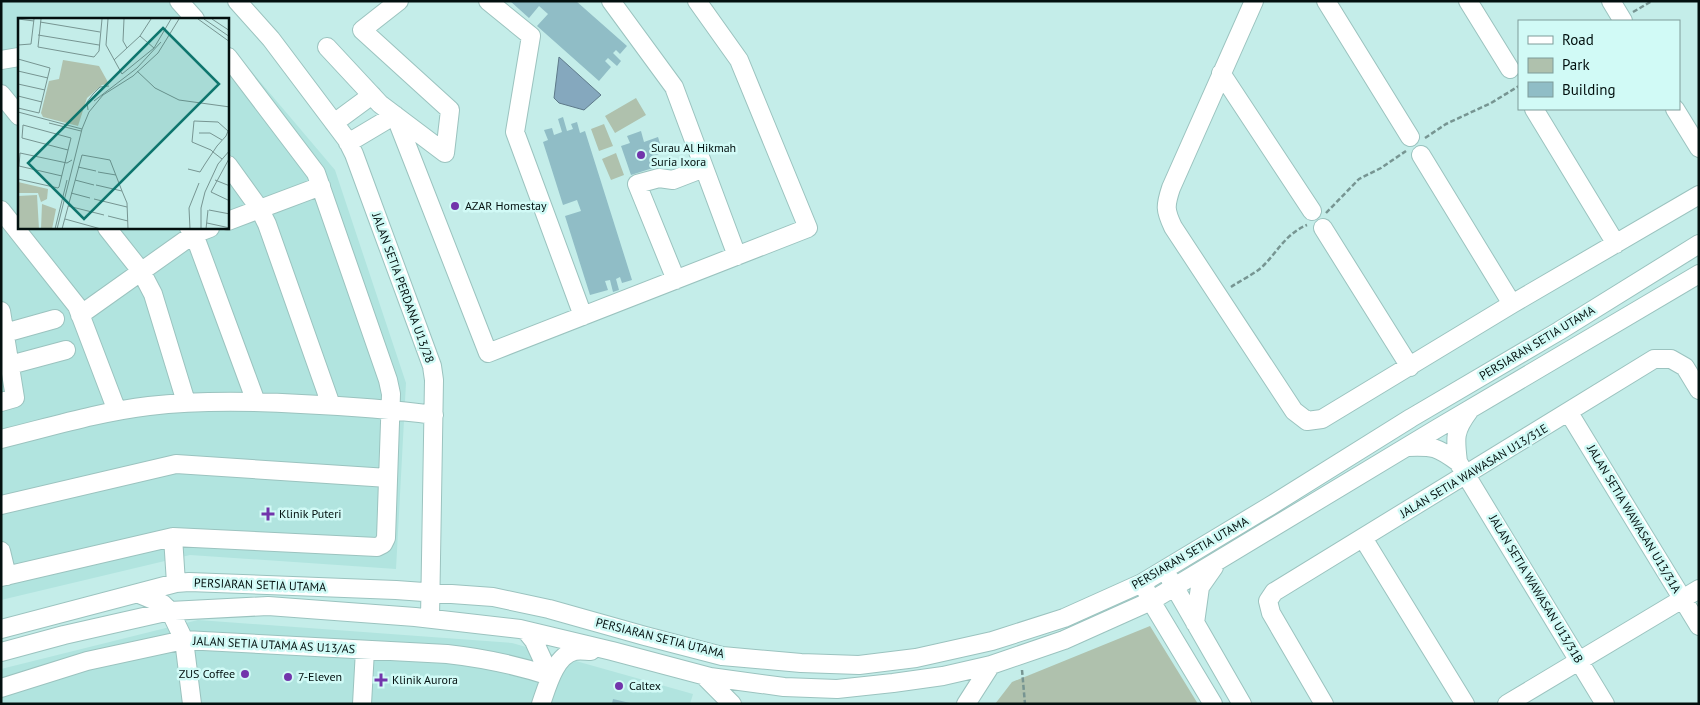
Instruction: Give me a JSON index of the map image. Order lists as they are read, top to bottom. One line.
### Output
{"streets":{"street":["JALAN SETIA PERDANA U13/28","PERSIARAN SETIA UTAMA","JALAN SETIA WAWASAN U13/31E","JALAN SETIA WAWASAN U13/31A","JALAN SETIA WAWASAN U13/31B","JALAN SETIA UTAMA AS U13/AS"]},"crossings":[["JALAN SETIA PERDANA U13/28","PERSIARAN SETIA UTAMA"],["JALAN SETIA WAWASAN U13/31E","JALAN SETIA WAWASAN U13/31A"],["JALAN SETIA WAWASAN U13/31E","JALAN SETIA WAWASAN U13/31B"]],"places":{"other":["Surau Al Hikmah Suria Ixora","AZAR Homestay","ZUS Coffee","7-Eleven","Caltex"],"health":["Klinik Puteri","Klinik Aurora"]},"legend":["Road","Park","Building"]}
